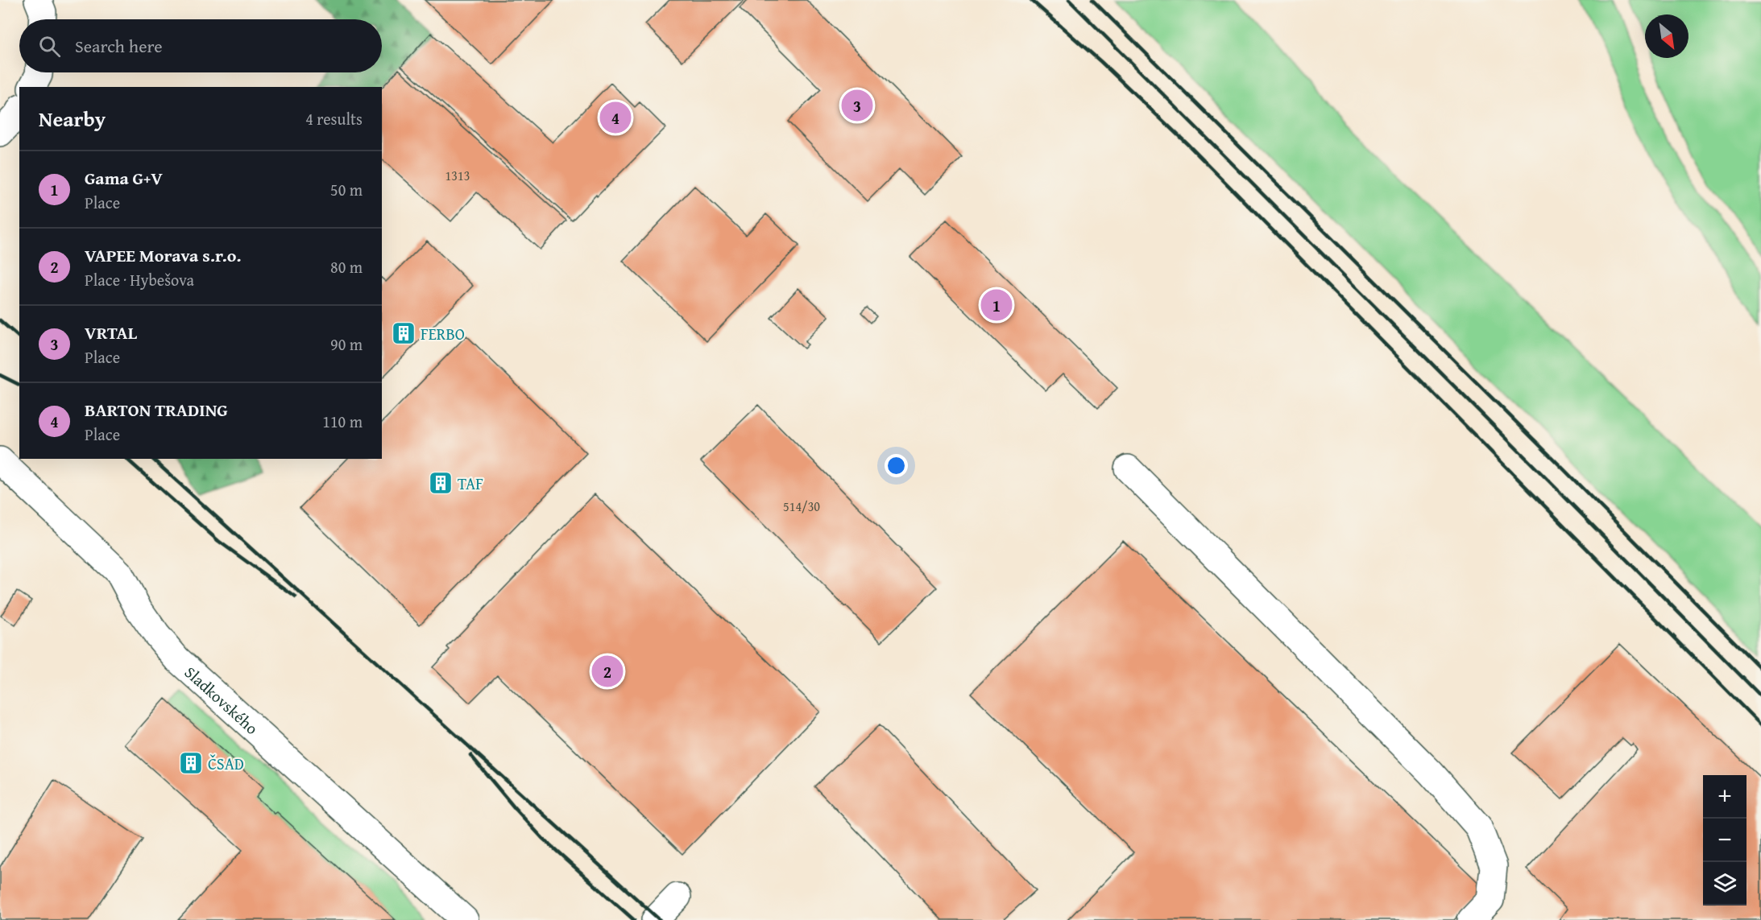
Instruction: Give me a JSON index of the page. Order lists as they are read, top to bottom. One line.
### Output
{"streets":{"street":["Sladkovského"]},"places":{"building":["FERBO","TAF","ČSAD"]},"house_numbers":["1313","514/30"],"north":"bottom right","page":{"search":"Search here","heading":["Nearby","4 results"],"pins":["3","4","1","2"],"list":[{"mark":"1","name":"Gama G+V","note":"Place","value":"50 m"},{"mark":"2","name":"VAPEE Morava s.r.o.","note":"Place · Hybešova","value":"80 m"},{"mark":"3","name":"VRTAL","note":"Place","value":"90 m"},{"mark":"4","name":"BARTON TRADING","note":"Place","value":"110 m"}],"map_buttons":["+","−"]}}
